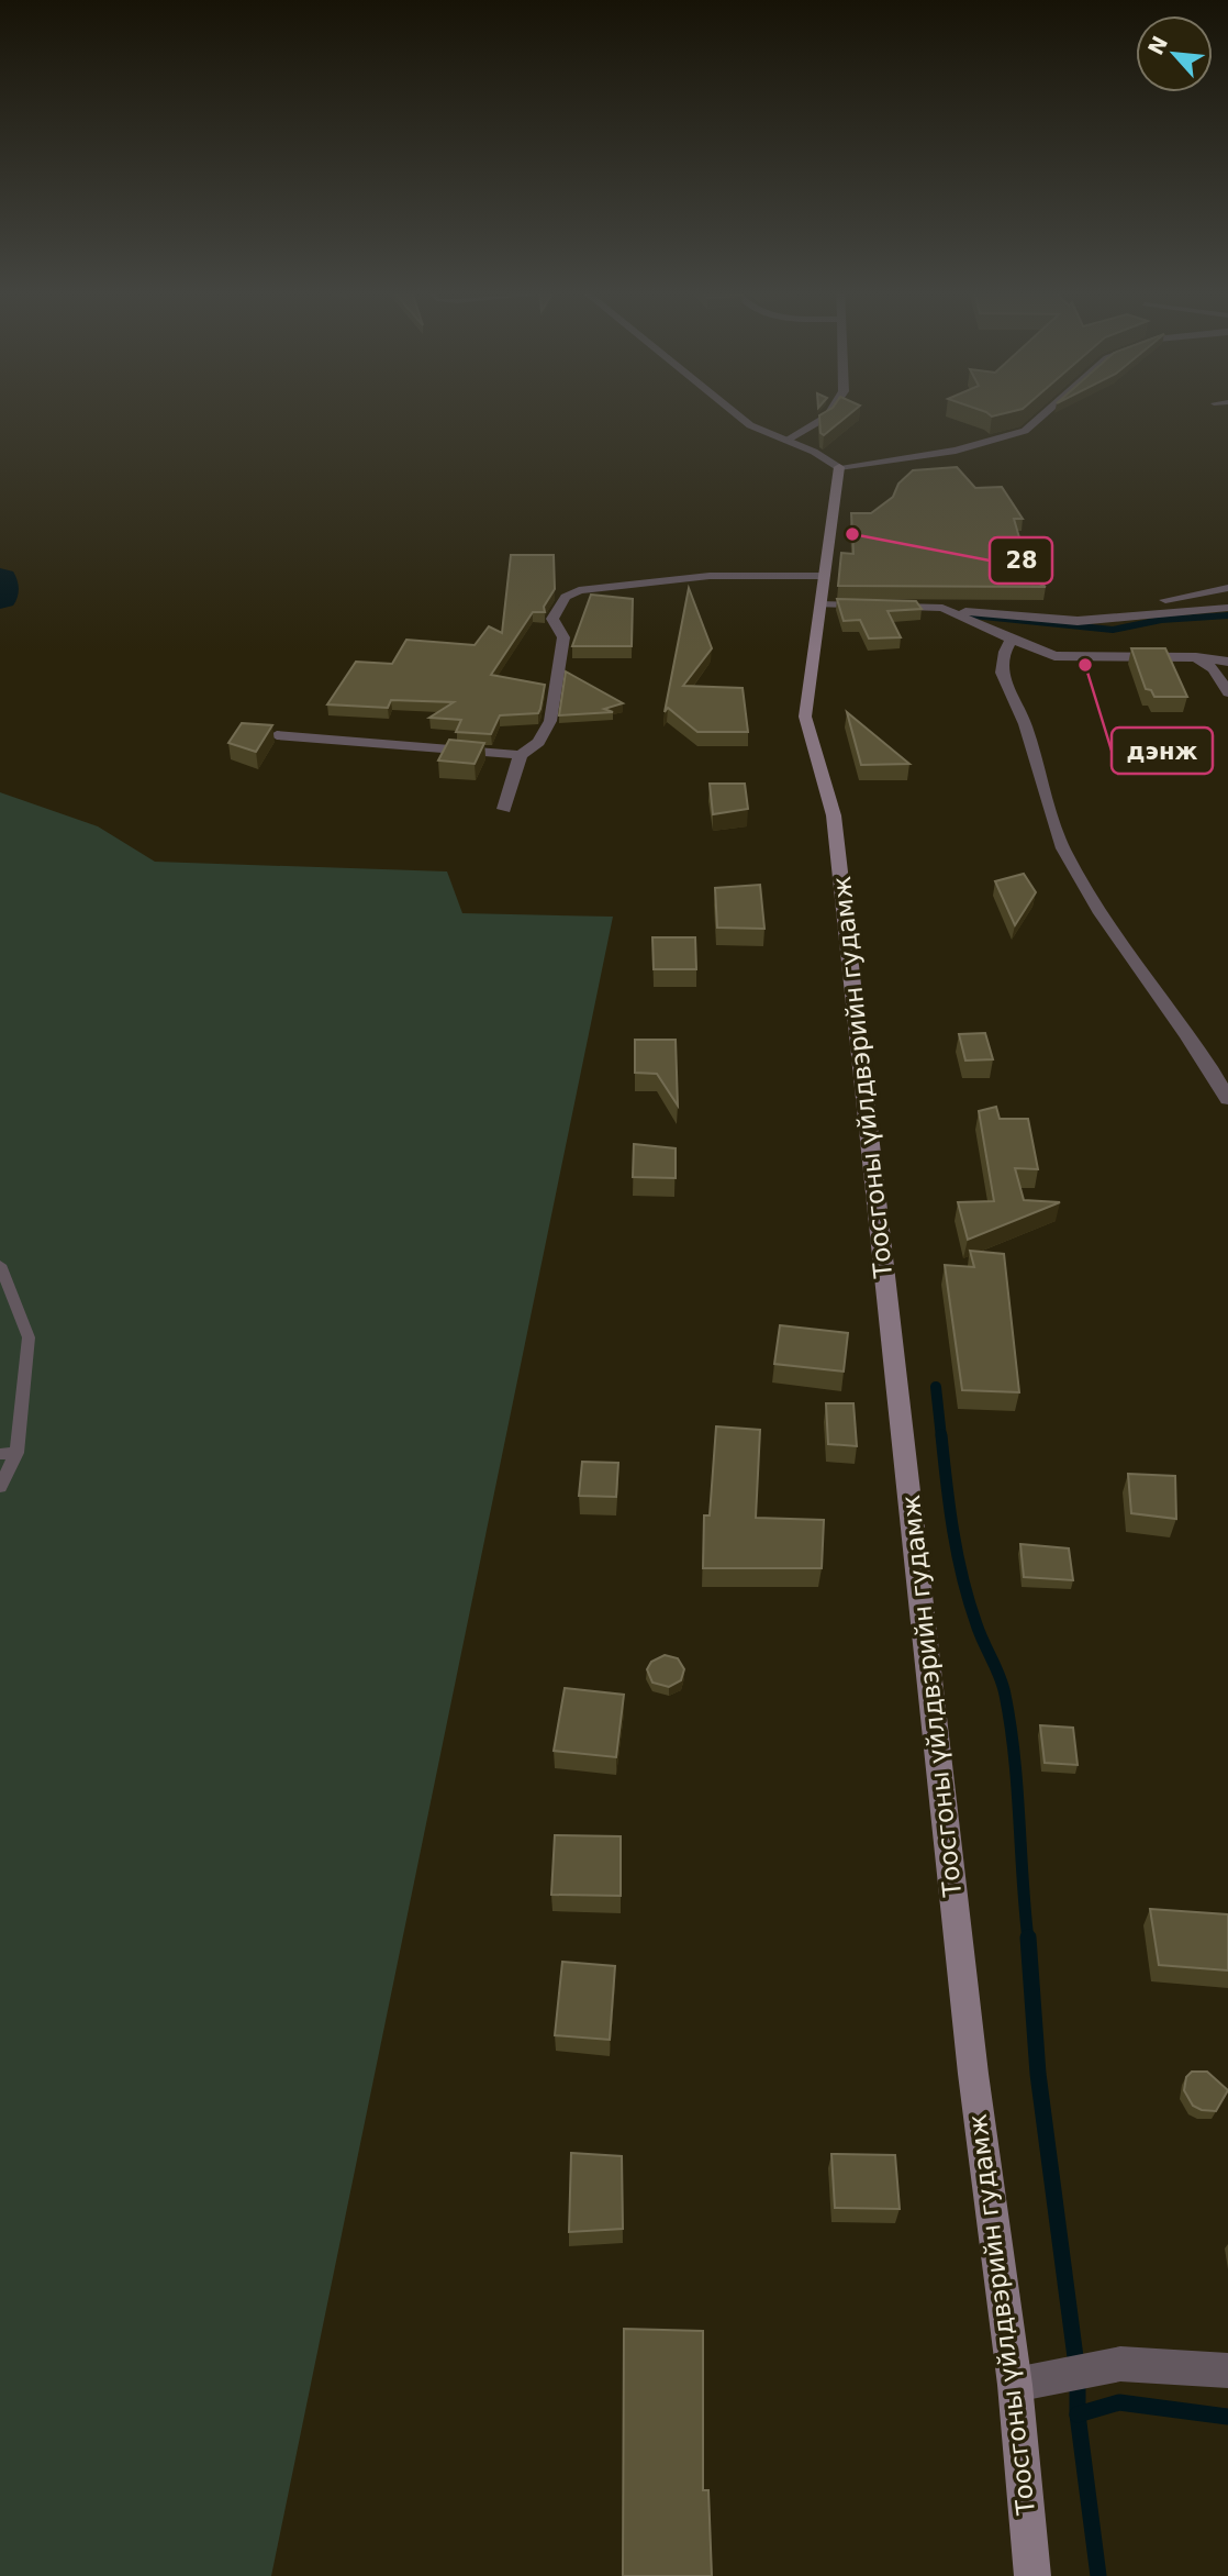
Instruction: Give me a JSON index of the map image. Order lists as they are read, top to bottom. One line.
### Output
{"streets":{"main road":["Тоосгоны үйлдвэрийн гудамж"]},"places":["28","дэнж"],"north":"top left"}
